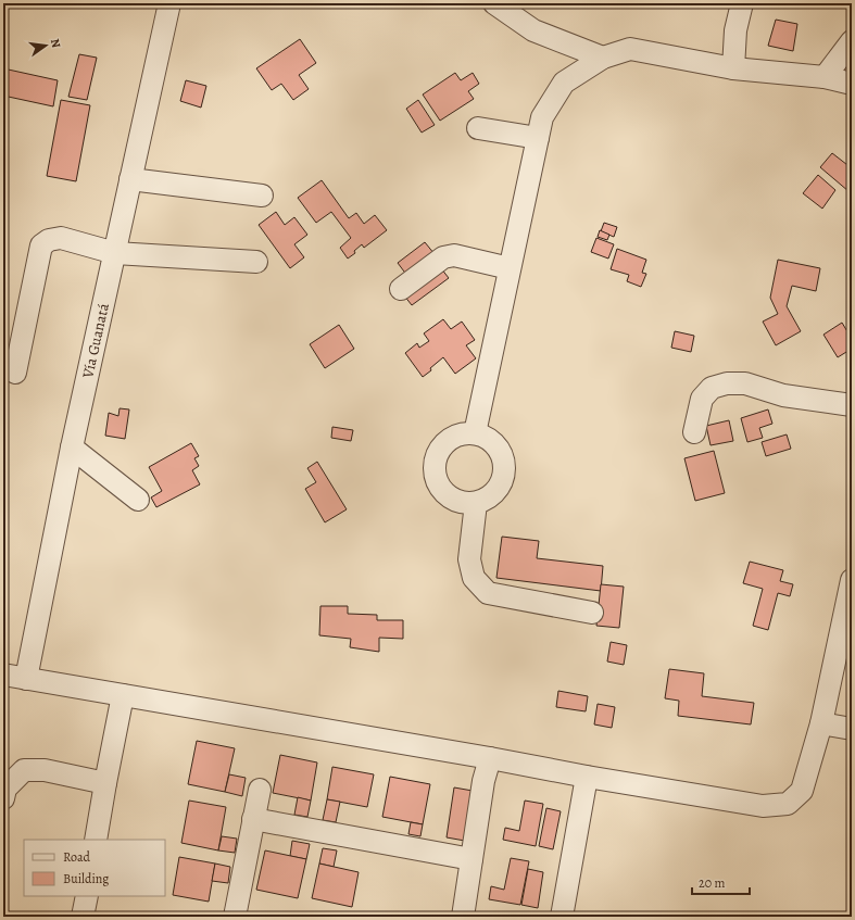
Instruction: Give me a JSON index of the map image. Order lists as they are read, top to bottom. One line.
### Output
{"streets":{"street":["Vía Guanatá"]},"legend":["Road","Building"],"scale_bar":"20 m","north":"right"}
